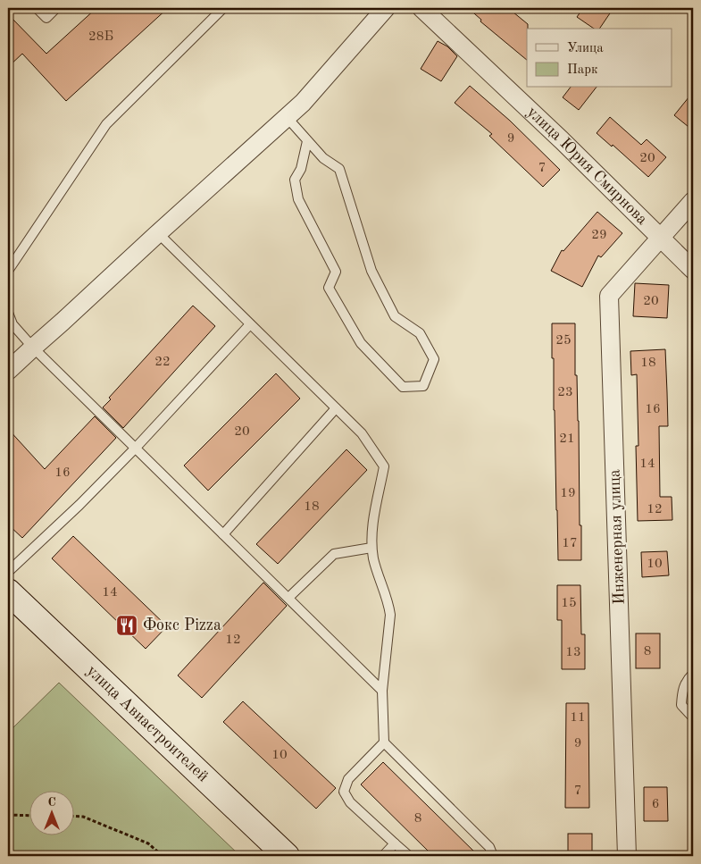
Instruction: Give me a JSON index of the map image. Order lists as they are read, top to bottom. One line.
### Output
{"streets":{"street":["улица Юрия Смирнова","Инженерная улица","улица Авиастроителей"]},"crossings":[["улица Юрия Смирнова","Инженерная улица"]],"places":{"restaurant":["Фокс Pizza"]},"house_numbers":["28Б","9","20","7","29","20","25","22","18","23","16","20","21","14","16","19","18","12","17","10","14","15","12","8","13","11","9","10","7","6","8"],"legend":["Улица","Парк"],"north":"top"}
